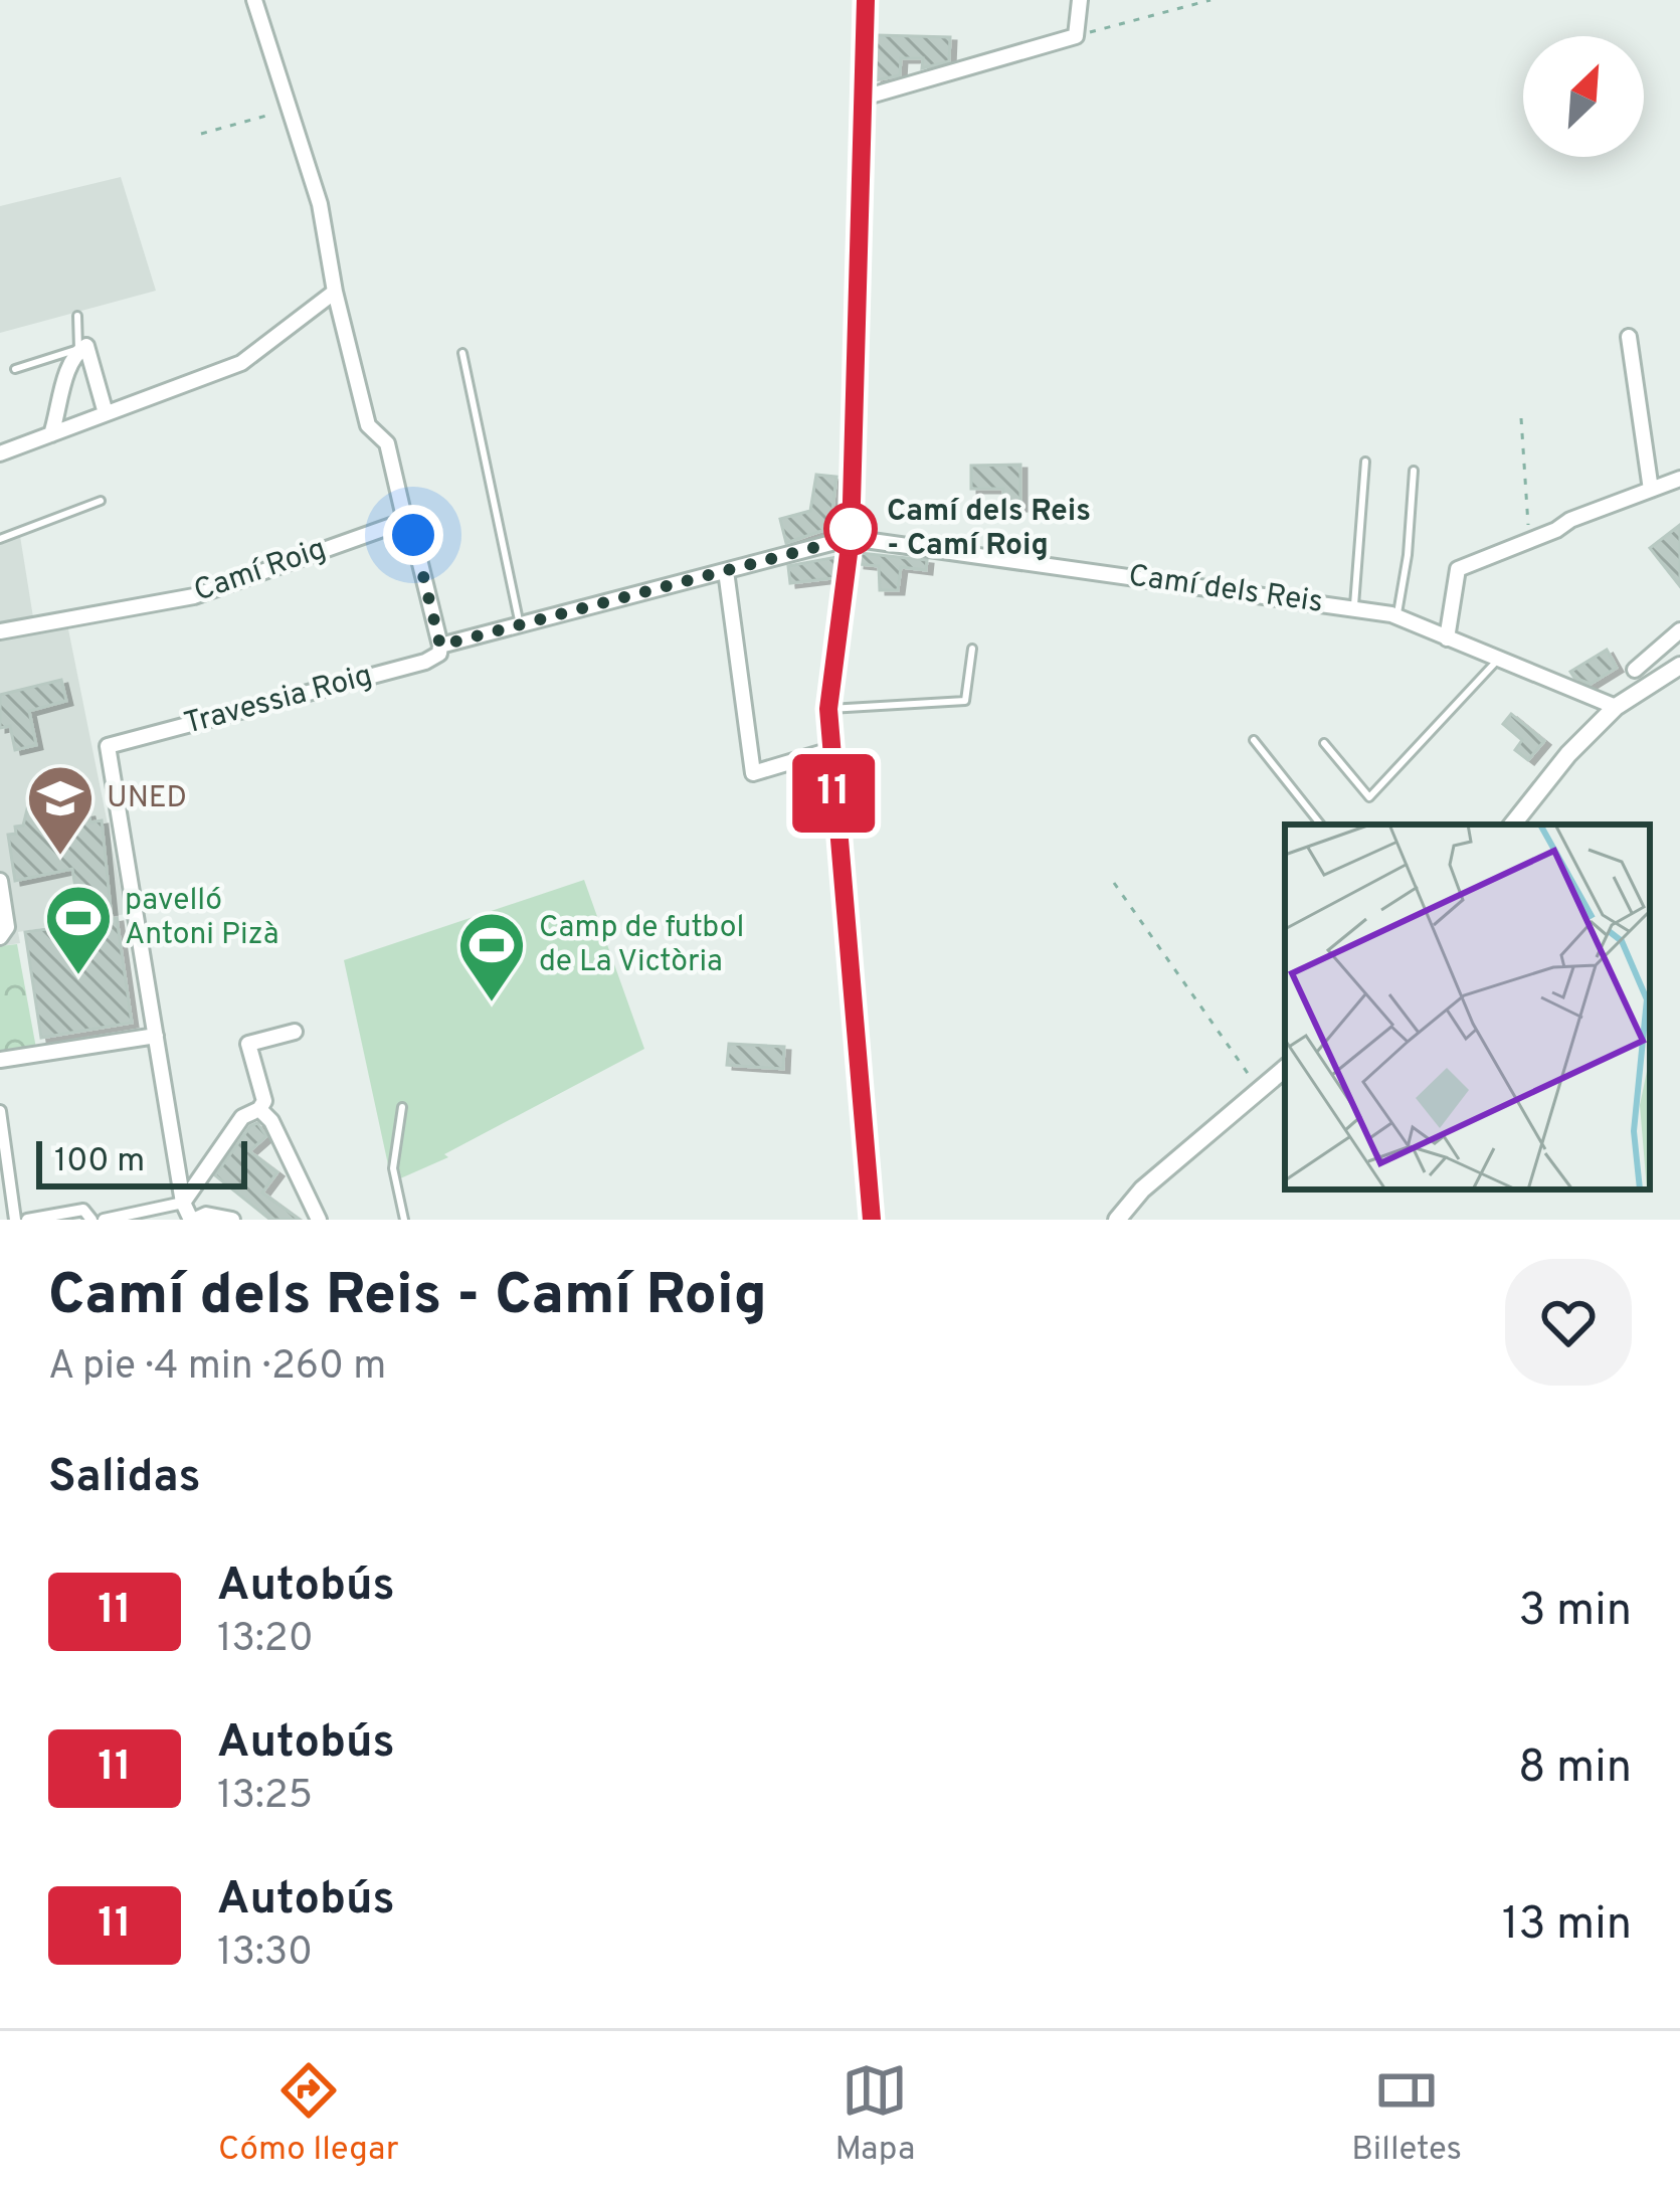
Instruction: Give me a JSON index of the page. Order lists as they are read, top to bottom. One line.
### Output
{"streets":{"street":["Camí Roig","Camí dels Reis","Travessia Roig"]},"places":{"other":["Camí dels Reis - Camí Roig"],"school or university":["UNED"],"sports":["pavelló Antoni Pizà","Camp de futbol de La Victòria"]},"lines":["bus line 11"],"scale_bar":"100 m","north":"top right","page":{"on_map":"11","scale":"100 m","heading":[["Camí dels Reis - Camí Roig","A pie · 4 min · 260 m"],"Salidas"],"list":[{"mark":"11","name":"Autobús","note":"13:20","value":"3 min"},{"mark":"11","name":"Autobús","note":"13:25","value":"8 min"},{"mark":"11","name":"Autobús","note":"13:30","value":"13 min"}],"tabs":["Cómo llegar","Mapa","Billetes"]}}
